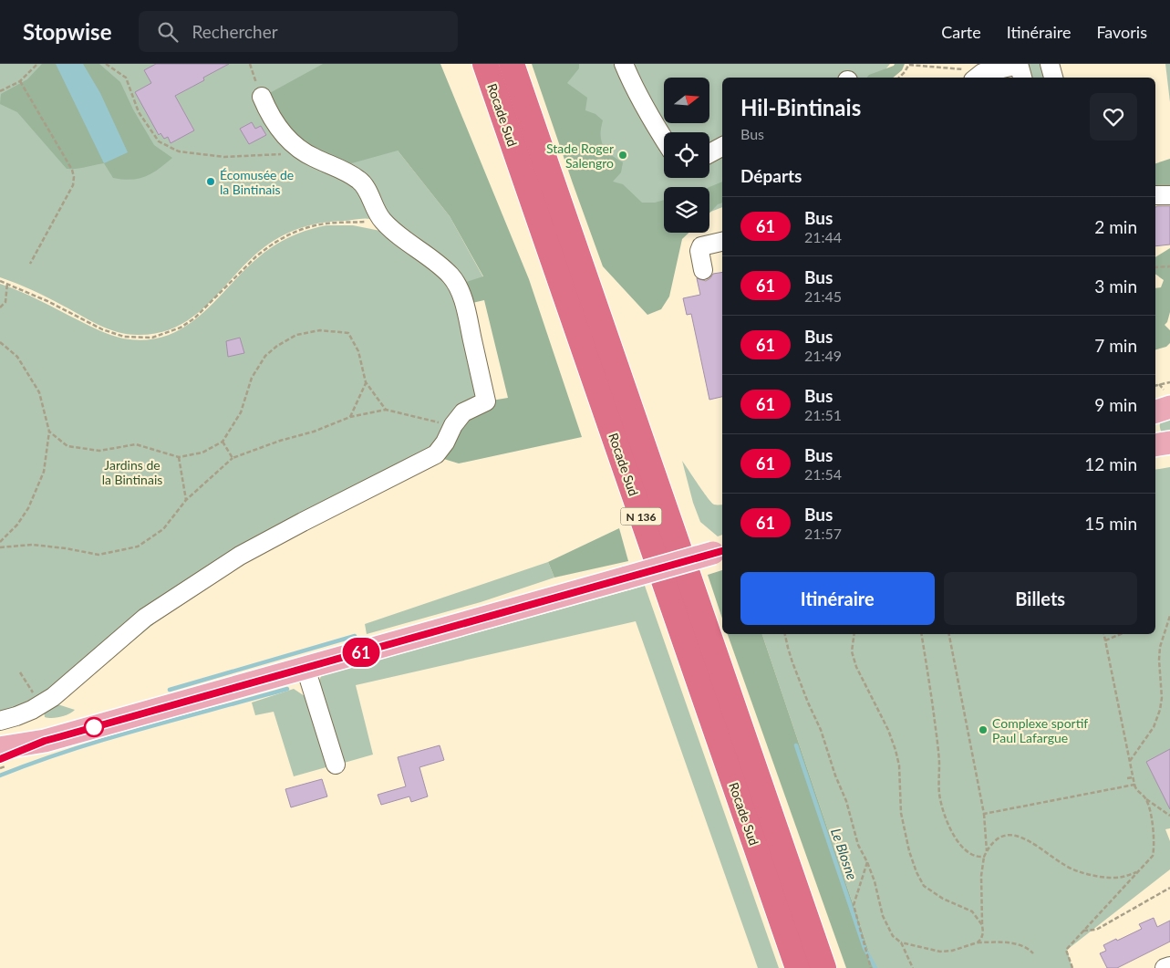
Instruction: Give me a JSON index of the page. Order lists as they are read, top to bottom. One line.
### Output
{"streets":{"highway":["Rocade Sud","N 136"]},"water":["Le Blosne"],"parks":["Jardins de la Bintinais"],"places":["Stade Roger Salengro","Écomusée de la Bintinais","Complexe sportif Paul Lafargue"],"lines":["bus line 61"],"north":"right","page":{"header":"Stopwise","search":"Rechercher","nav":["Carte","Itinéraire","Favoris"],"on_map":"61","heading":[["Hil-Bintinais","Bus"],"Départs"],"list":[{"mark":"61","name":"Bus","note":"21:44","value":"2 min"},{"mark":"61","name":"Bus","note":"21:45","value":"3 min"},{"mark":"61","name":"Bus","note":"21:49","value":"7 min"},{"mark":"61","name":"Bus","note":"21:51","value":"9 min"},{"mark":"61","name":"Bus","note":"21:54","value":"12 min"},{"mark":"61","name":"Bus","note":"21:57","value":"15 min"}],"buttons":["Itinéraire","Billets"]}}
